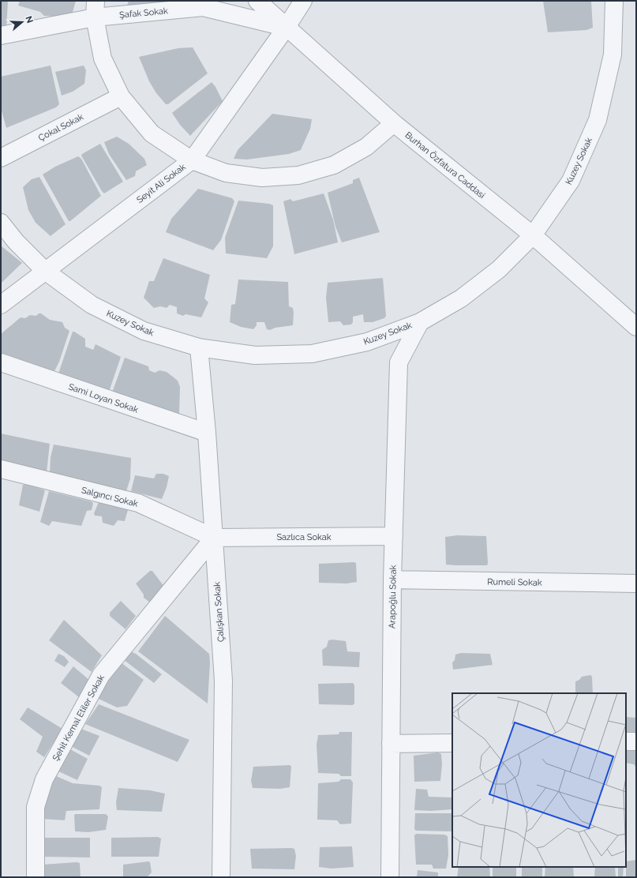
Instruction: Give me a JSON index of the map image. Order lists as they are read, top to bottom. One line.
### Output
{"streets":{"street":["Şafak Sokak","Çokal Sokak","Kuzey Sokak","Burhan Özfatura Caddasi","Seyit Ali Sokak","Sami Loyan Sokak","Salgıncı Sokak","Sazlıca Sokak","Rumeli Sokak","Arapoğlu Sokak","Çalışkan Sokak","Şehit Kemal Etiler Sokak"]},"crossings":[["Şafak Sokak","Burhan Özfatura Caddasi"],["Şafak Sokak","Seyit Ali Sokak"],["Kuzey Sokak","Burhan Özfatura Caddasi"],["Kuzey Sokak","Seyit Ali Sokak"],["Kuzey Sokak","Arapoğlu Sokak"],["Kuzey Sokak","Çalışkan Sokak"],["Burhan Özfatura Caddasi","Seyit Ali Sokak"],["Sami Loyan Sokak","Çalışkan Sokak"],["Salgıncı Sokak","Sazlıca Sokak"],["Salgıncı Sokak","Çalışkan Sokak"],["Salgıncı Sokak","Şehit Kemal Etiler Sokak"],["Sazlıca Sokak","Arapoğlu Sokak"],["Sazlıca Sokak","Çalışkan Sokak"],["Sazlıca Sokak","Şehit Kemal Etiler Sokak"],["Rumeli Sokak","Arapoğlu Sokak"],["Çalışkan Sokak","Şehit Kemal Etiler Sokak"]],"north":"right"}
